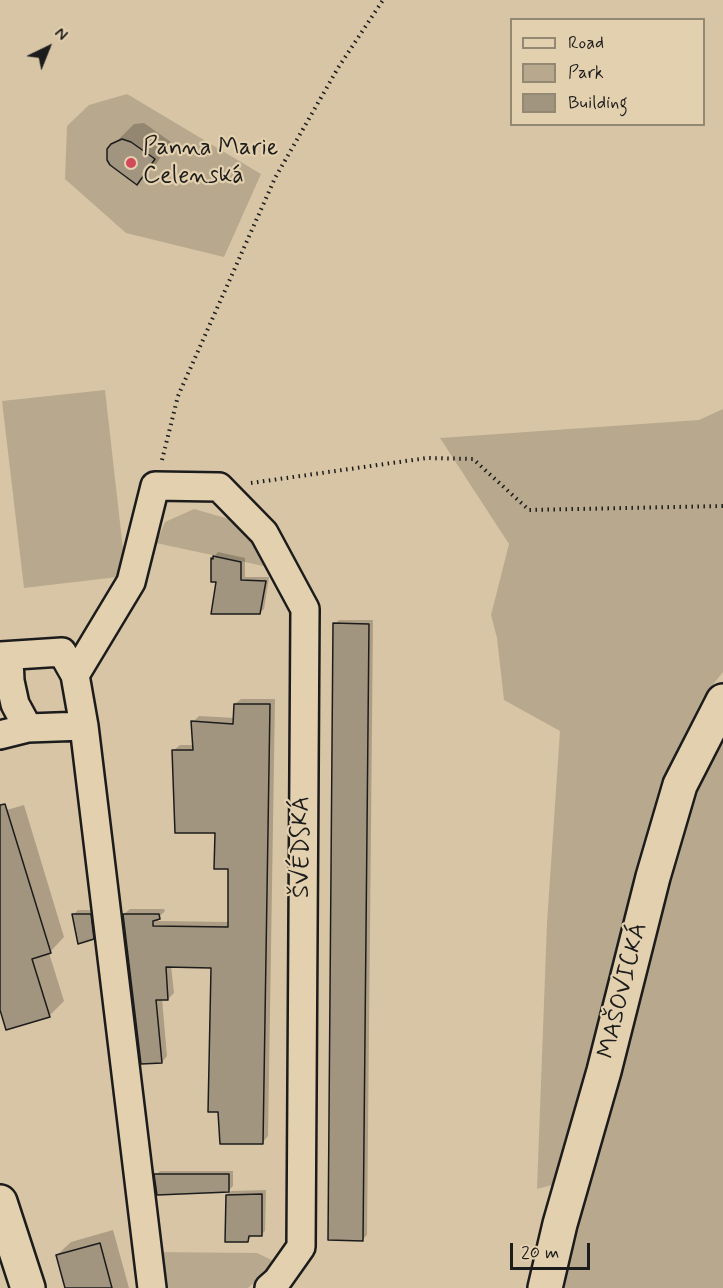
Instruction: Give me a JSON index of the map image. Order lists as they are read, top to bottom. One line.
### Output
{"streets":{"street":["ŠVÉDSKÁ","MAŠOVICKÁ"]},"places":["Panna Marie Celenská"],"legend":["Road","Park","Building"],"scale_bar":"20 m","north":"top right"}
